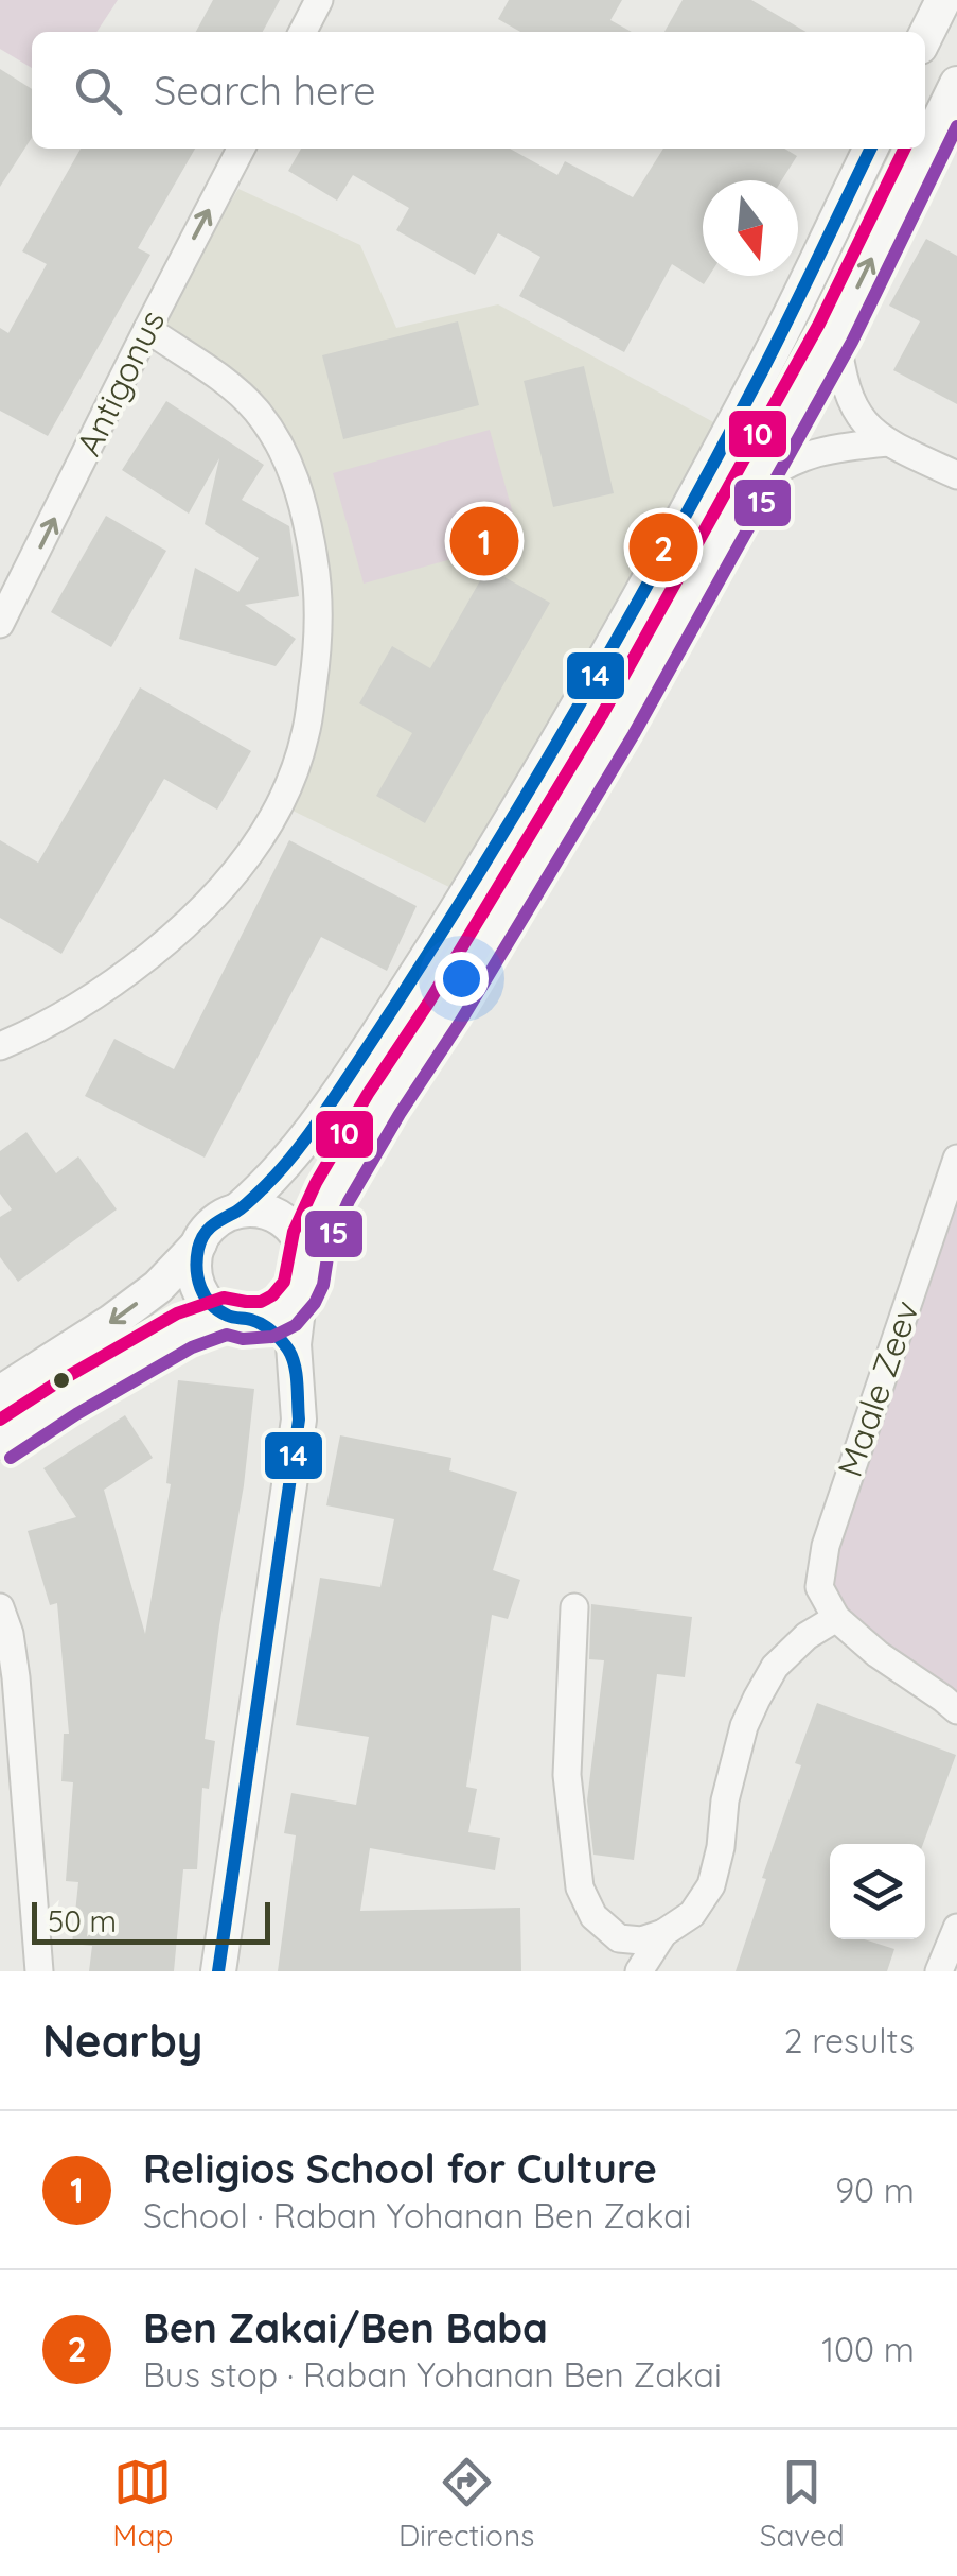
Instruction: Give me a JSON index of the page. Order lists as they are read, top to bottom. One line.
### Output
{"streets":{"street":["Antigonus","Maale Zeev"]},"one_way":["Antigonus"],"lines":["transit line 15","transit line 14","transit line 10"],"scale_bar":"50 m","north":"bottom","page":{"search":"Search here","pins":["1","2"],"scale":"50 m","heading":["Nearby","2 results"],"list":[{"mark":"1","name":"Religios School for Culture","note":"School · Raban Yohanan Ben Zakai","value":"90 m"},{"mark":"2","name":"Ben Zakai/Ben Baba","note":"Bus stop · Raban Yohanan Ben Zakai","value":"100 m"}],"nav":["Map","Directions","Saved"]}}
